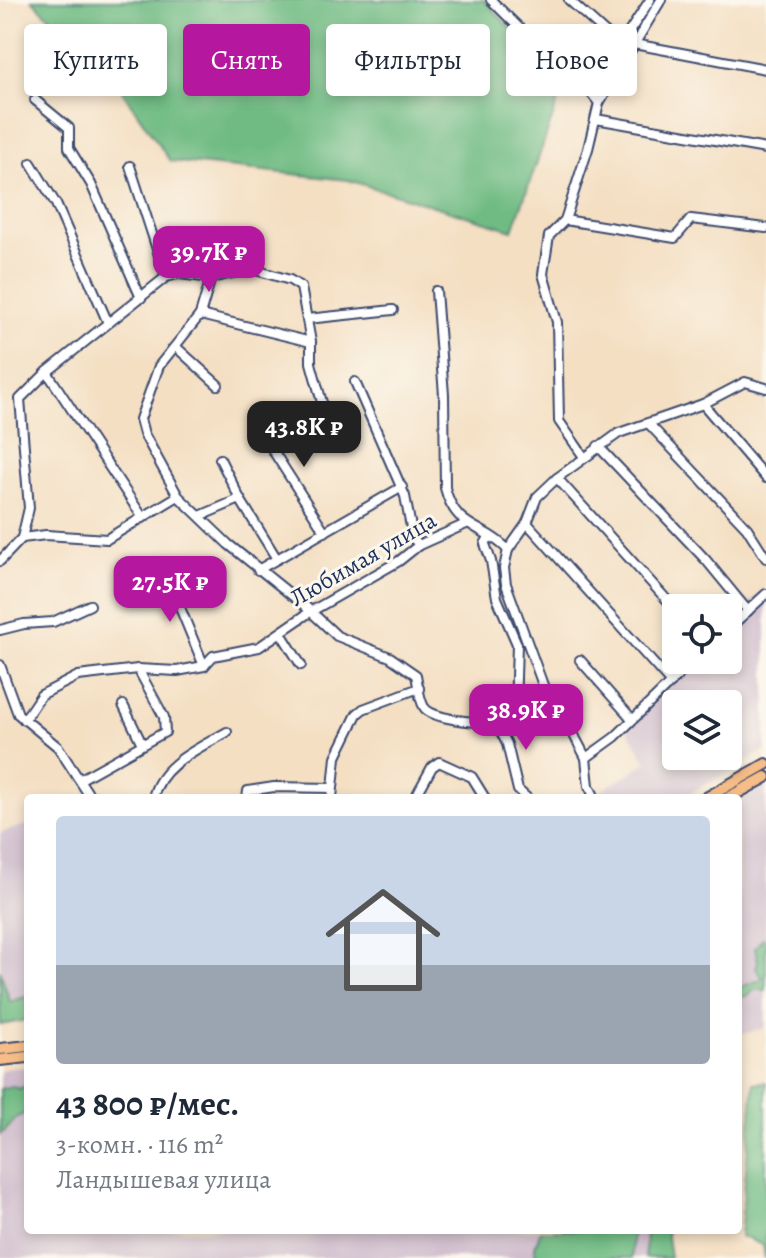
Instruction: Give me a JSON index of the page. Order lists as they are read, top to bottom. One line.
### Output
{"streets":{"street":["Любимая улица"]},"page":{"chip":["Купить","Снять","Фильтры","Новое"],"price":["39.7K ₽","43.8K ₽","27.5K ₽","38.9K ₽"],"list":[{"name":"43 800 ₽/мес.","note":"3-комн. · 116 m² · Ландышевая улица"}]}}
